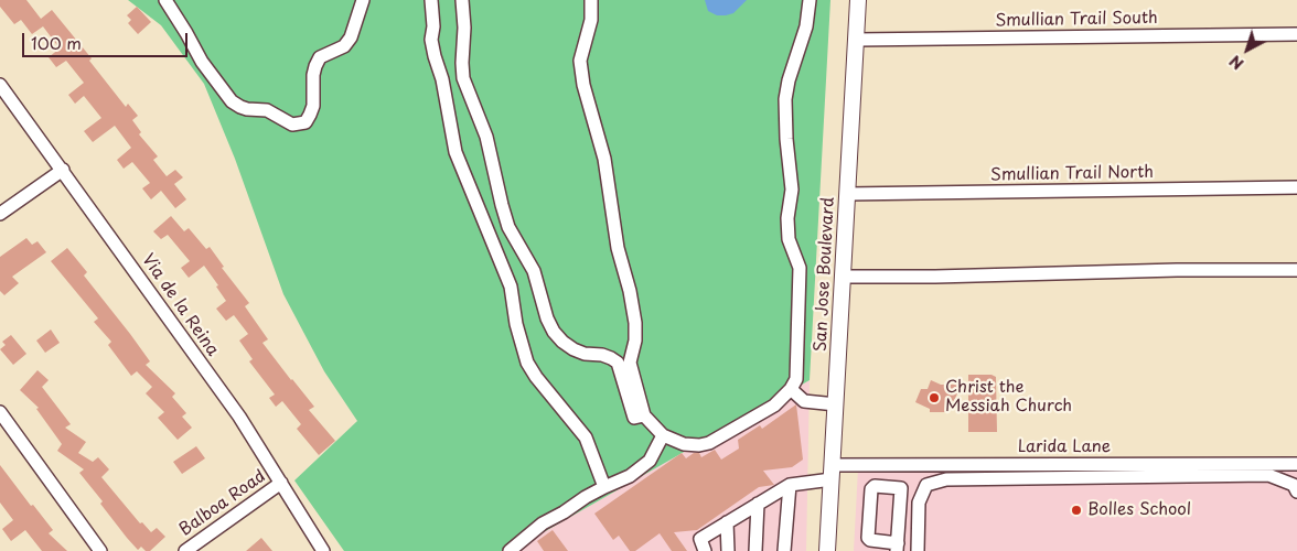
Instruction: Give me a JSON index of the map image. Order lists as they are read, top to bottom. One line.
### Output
{"streets":{"main road":["San Jose Boulevard"],"street":["Smullian Trail South","Smullian Trail North","Via de la Reina","Larida Lane","Balboa Road"]},"crossings":[["Smullian Trail South","San Jose Boulevard"],["Smullian Trail North","San Jose Boulevard"],["San Jose Boulevard","Larida Lane"],["Via de la Reina","Balboa Road"]],"places":["Christ the Messiah Church","Bolles School"],"scale_bar":"100 m","north":"bottom left"}
